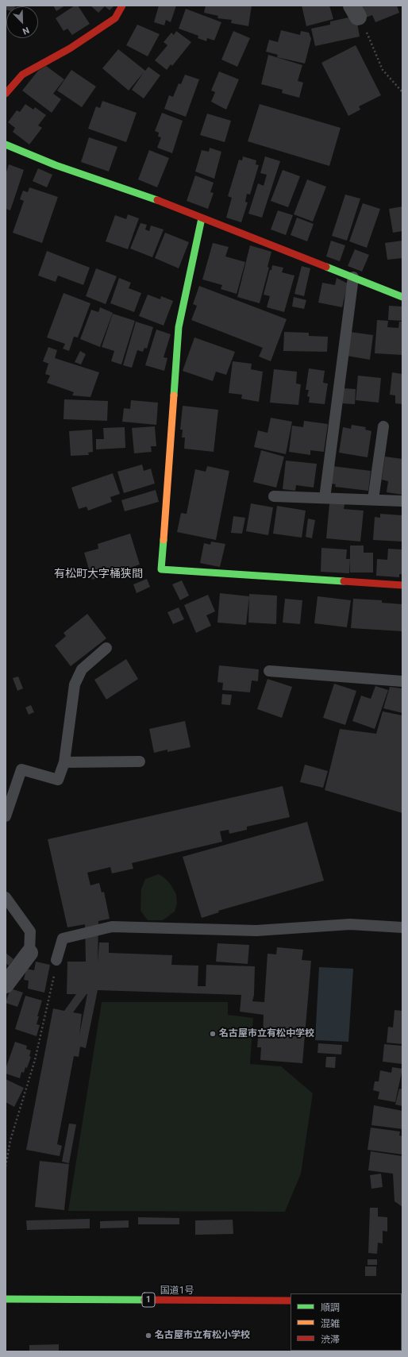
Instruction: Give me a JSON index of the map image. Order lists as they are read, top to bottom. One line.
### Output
{"streets":{"main road":["国道1号","1"]},"districts":["有松町大字桶狭間"],"places":["名古屋市立有松中学校","名古屋市立有松小学校"],"legend":["順調","混雑","渋滞"],"north":"bottom right"}
